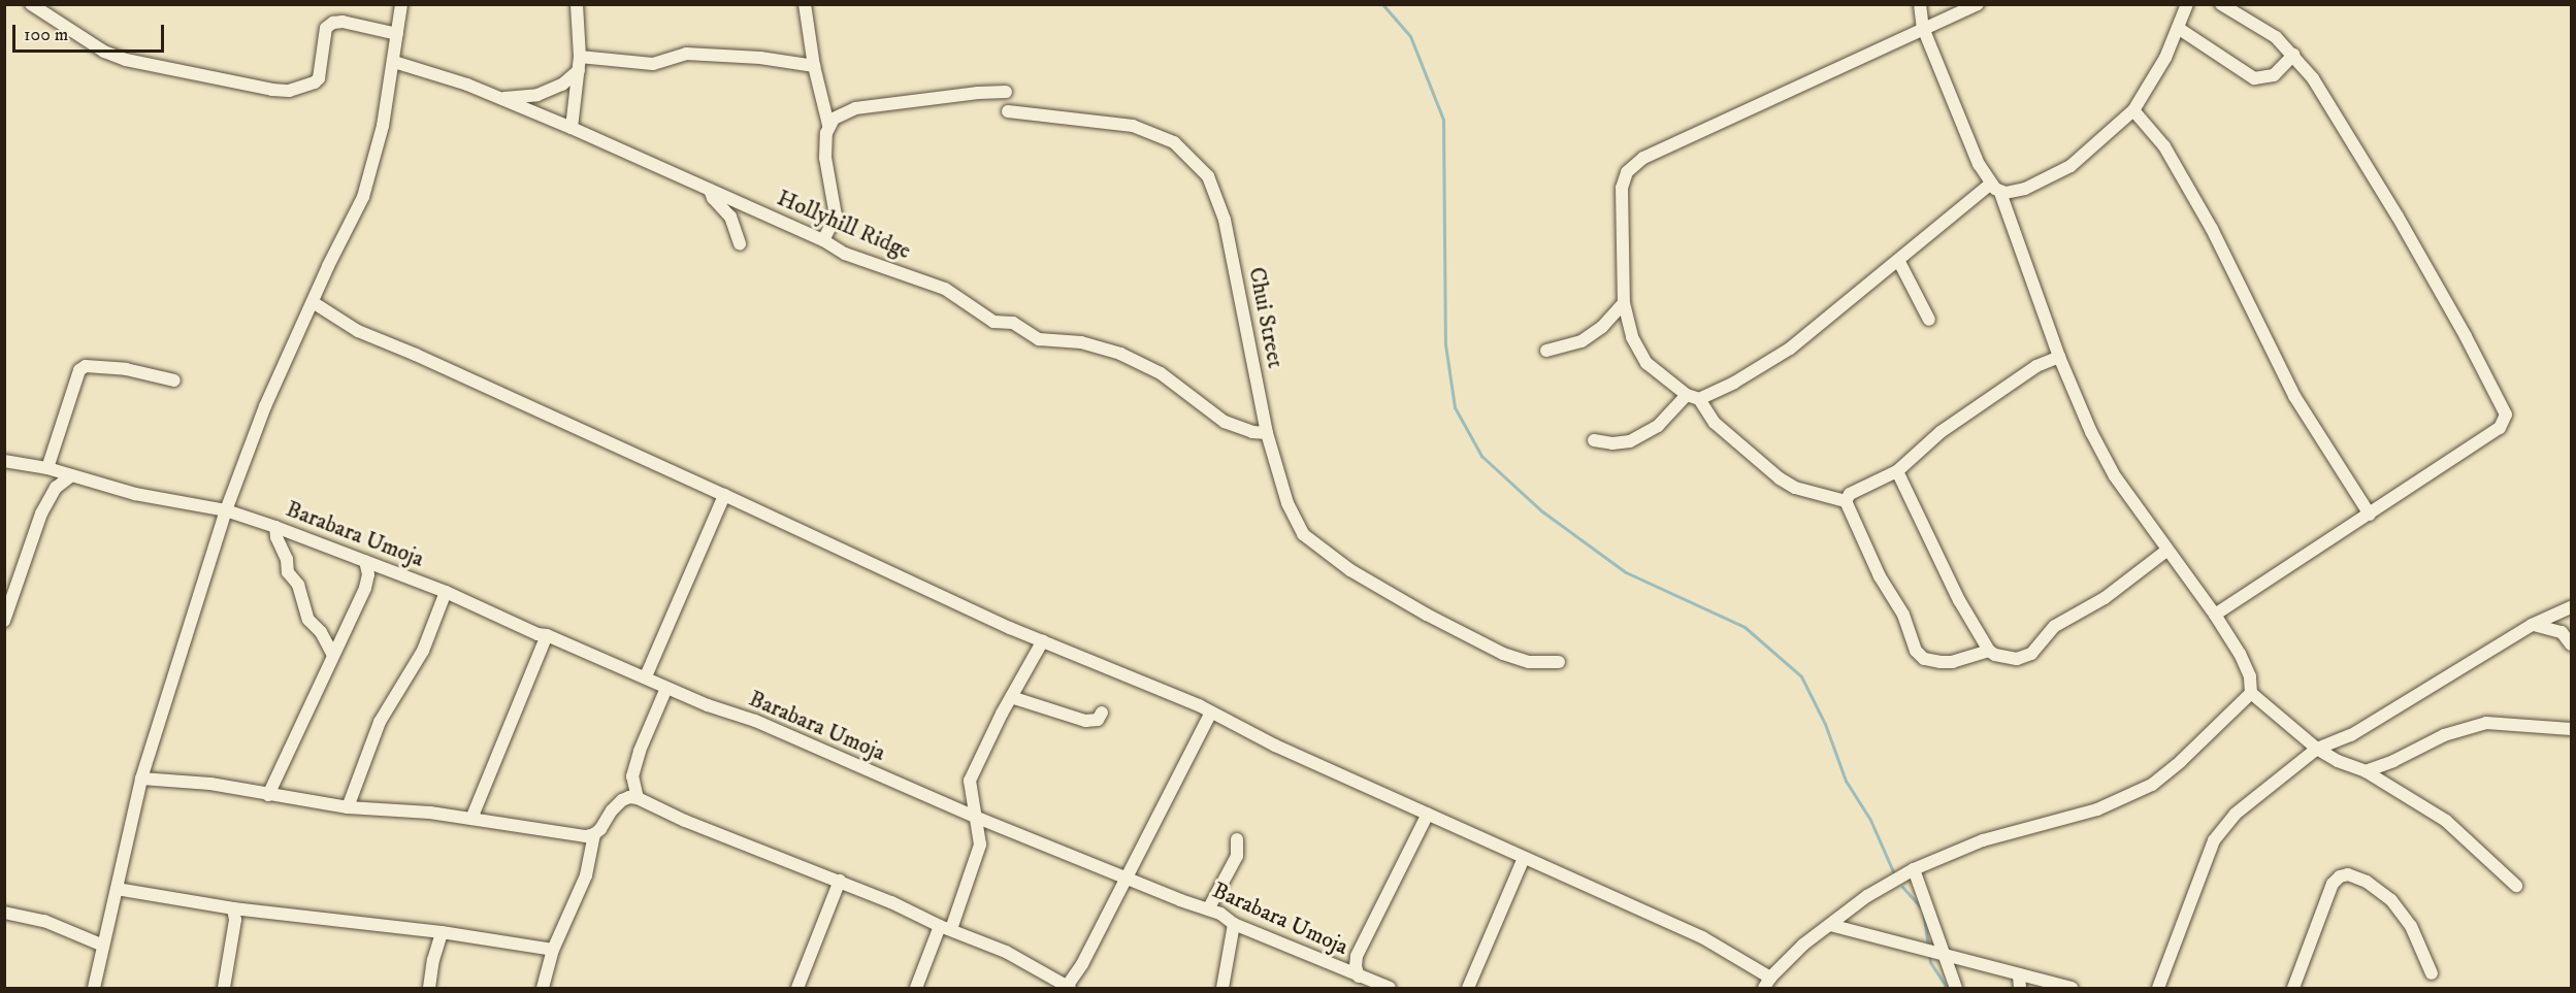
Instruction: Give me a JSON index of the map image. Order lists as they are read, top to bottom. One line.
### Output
{"streets":{"street":["Hollyhill Ridge","Chui Street","Barabara Umoja"]},"crossings":[["Hollyhill Ridge","Chui Street"]],"scale_bar":"100 m"}
